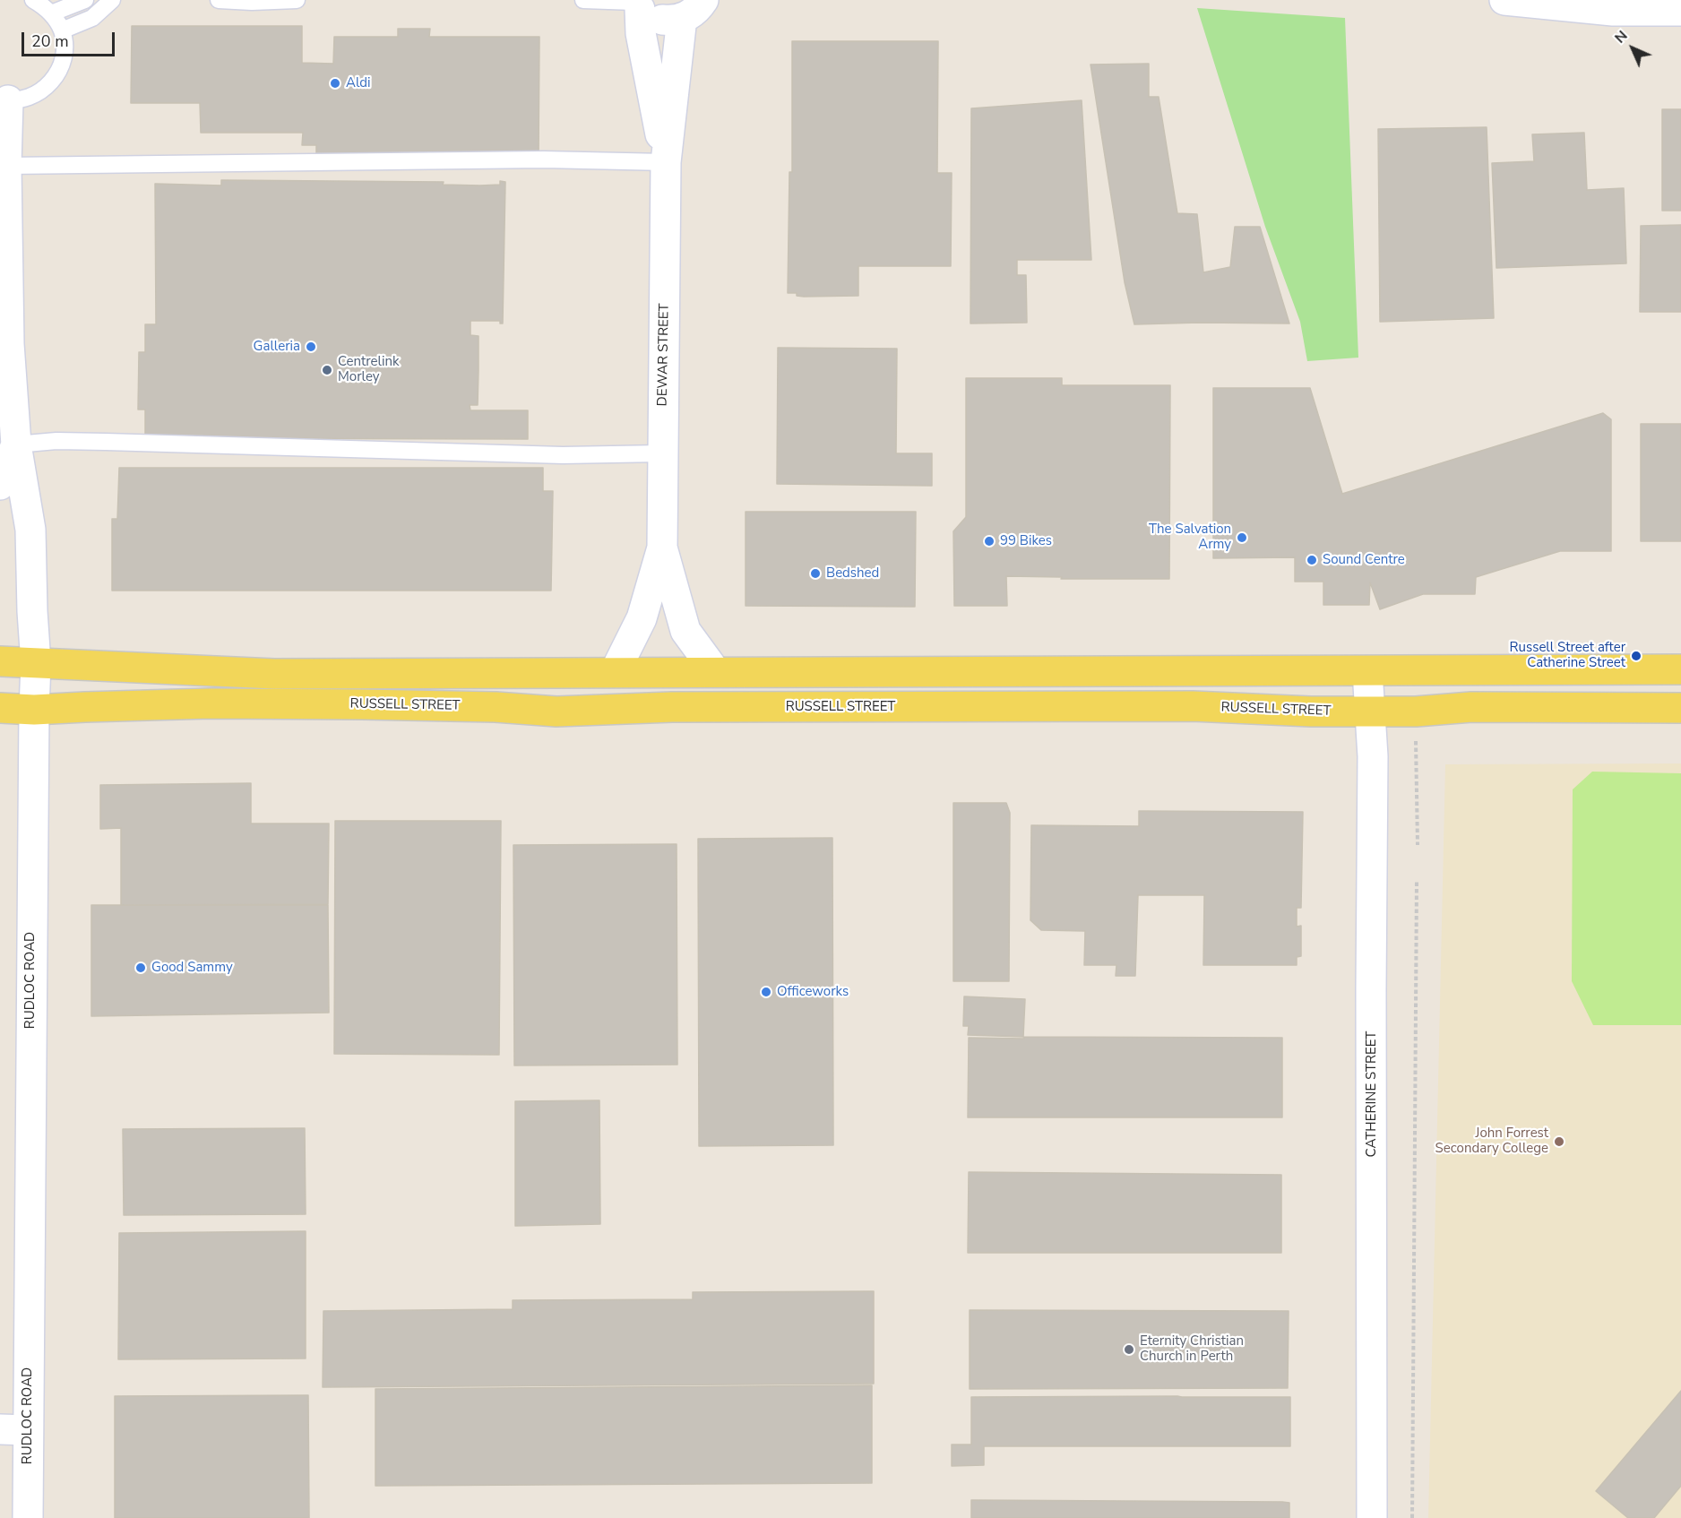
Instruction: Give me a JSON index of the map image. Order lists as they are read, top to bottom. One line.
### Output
{"streets":{"main road":["RUSSELL STREET"],"street":["DEWAR STREET","RUDLOC ROAD","CATHERINE STREET"]},"crossings":[["RUSSELL STREET","RUDLOC ROAD"],["RUSSELL STREET","CATHERINE STREET"]],"places":["Aldi","Galleria","Centrelink Morley","The Salvation Army","99 Bikes","Sound Centre","Bedshed","Russell Street after Catherine Street","Good Sammy","Officeworks","John Forrest Secondary College","Eternity Christian Church in Perth"],"scale_bar":"20 m","north":"top left"}
